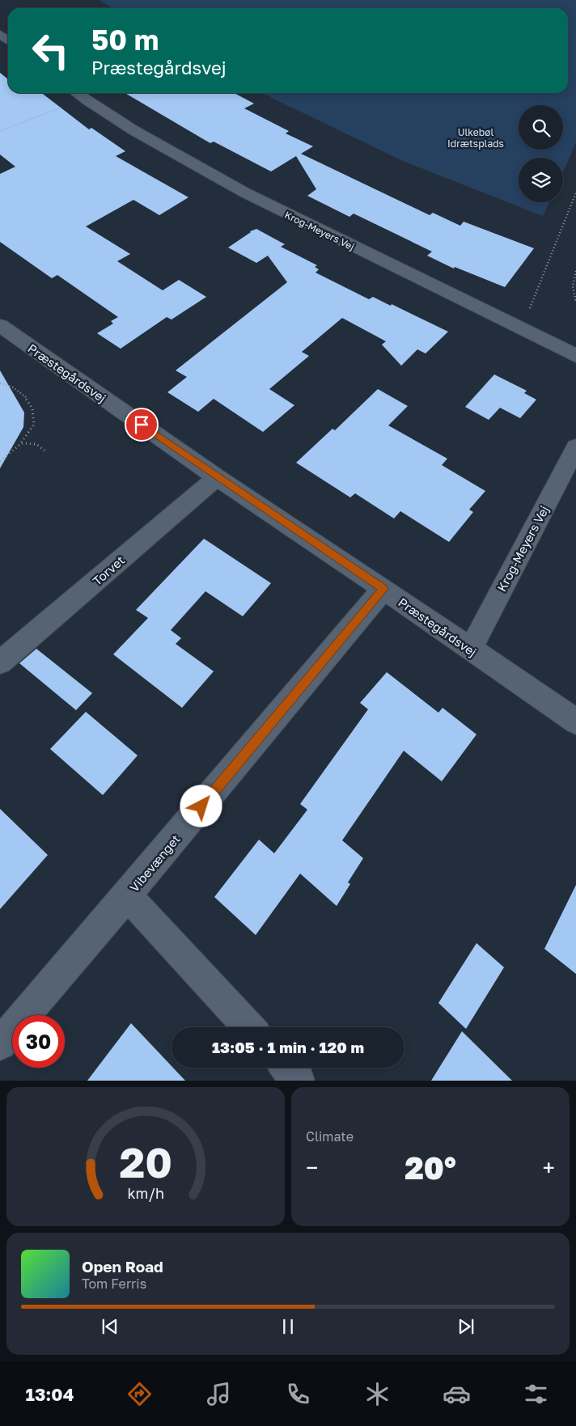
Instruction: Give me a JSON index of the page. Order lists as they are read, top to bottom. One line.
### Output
{"streets":{"street":["Krog-Meyers Vej","Præstegårdsvej","Torvet","Vibevænget"]},"crossings":[["Krog-Meyers Vej","Præstegårdsvej"],["Præstegårdsvej","Torvet"],["Præstegårdsvej","Vibevænget"]],"parks":["Ulkebøl Idrætsplads"],"page":{"turn":["50 m","Præstegårdsvej"],"limit":"30","trip":"13:05 · 1 min · 120 m","tile":"Climate","heat":["−","20°","+"],"song":["Open Road","Tom Ferris"],"tabs":"13:04","gauge":["20","km/h"]}}
